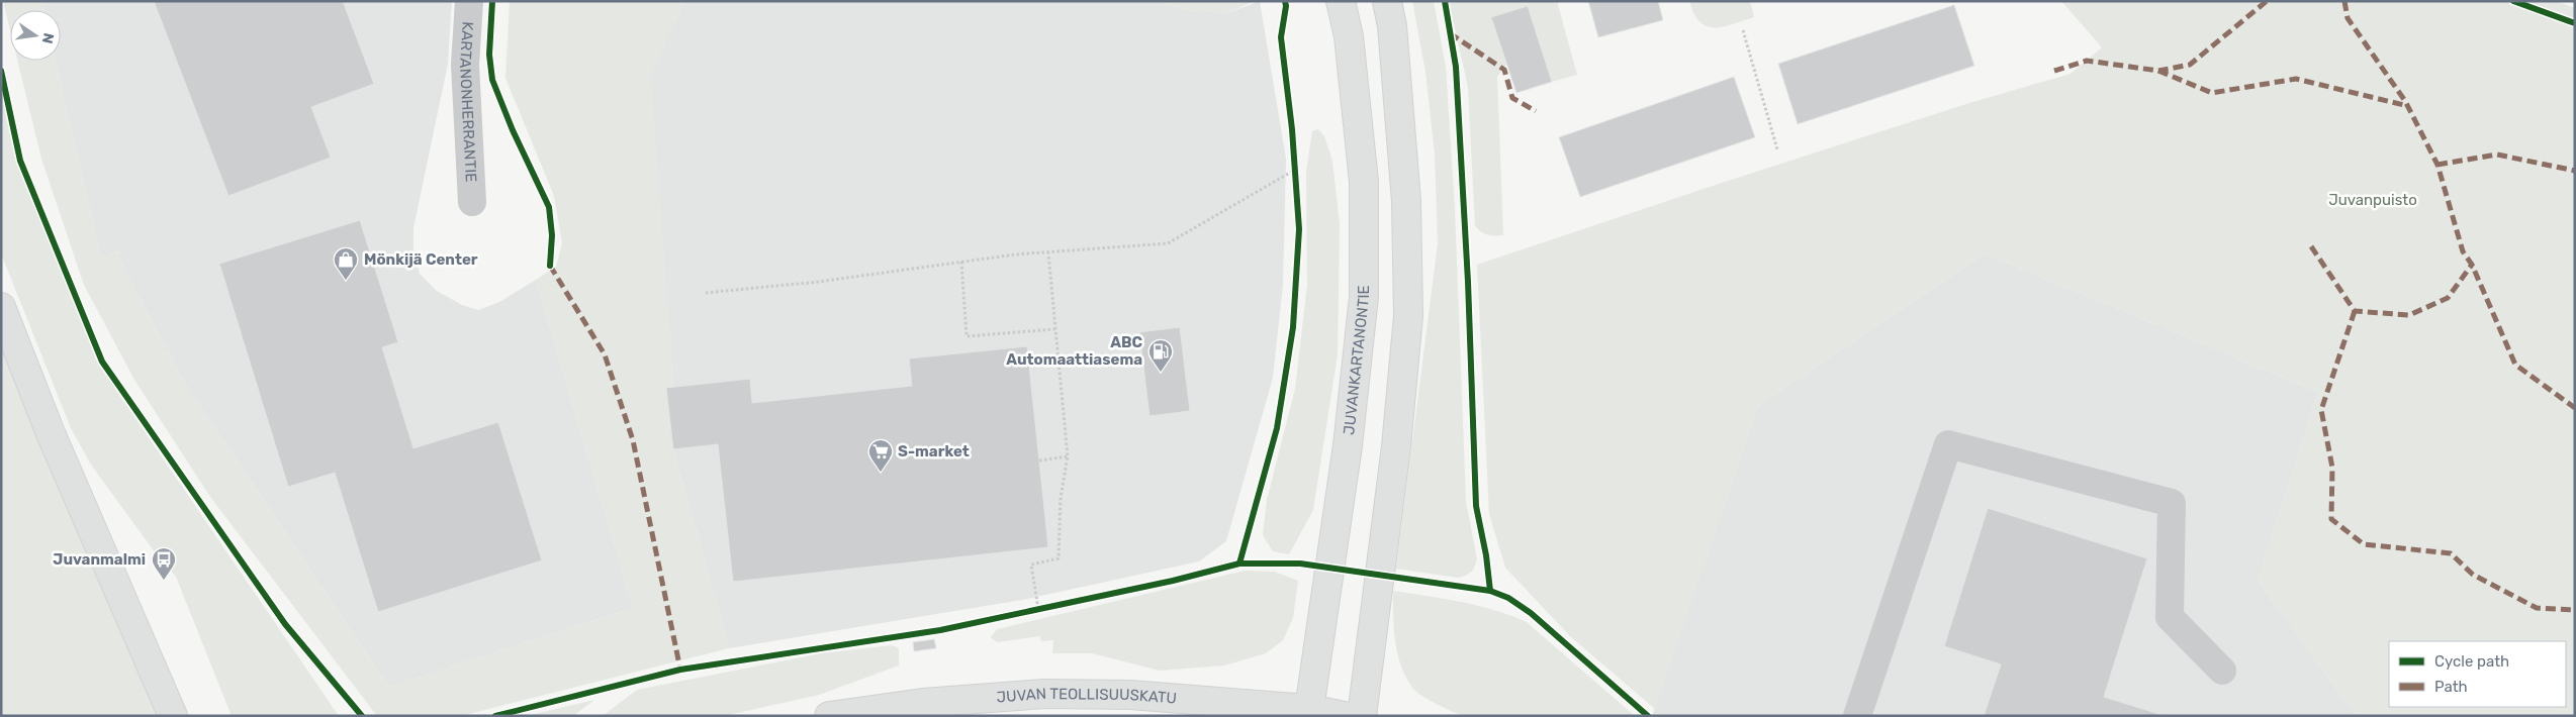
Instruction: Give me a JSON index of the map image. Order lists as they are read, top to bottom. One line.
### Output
{"streets":{"main road":["JUVANKARTANONTIE","JUVAN TEOLLISUUSKATU"],"street":["KARTANONHERRANTIE"]},"crossings":[["JUVANKARTANONTIE","JUVAN TEOLLISUUSKATU"]],"parks":["Juvanpuisto"],"places":{"shop":["Mönkijä Center"],"fuel station":["ABC Automaattiasema"],"supermarket":["S-market"],"bus stop":["Juvanmalmi"]},"legend":["Cycle path","Path"],"north":"right"}
